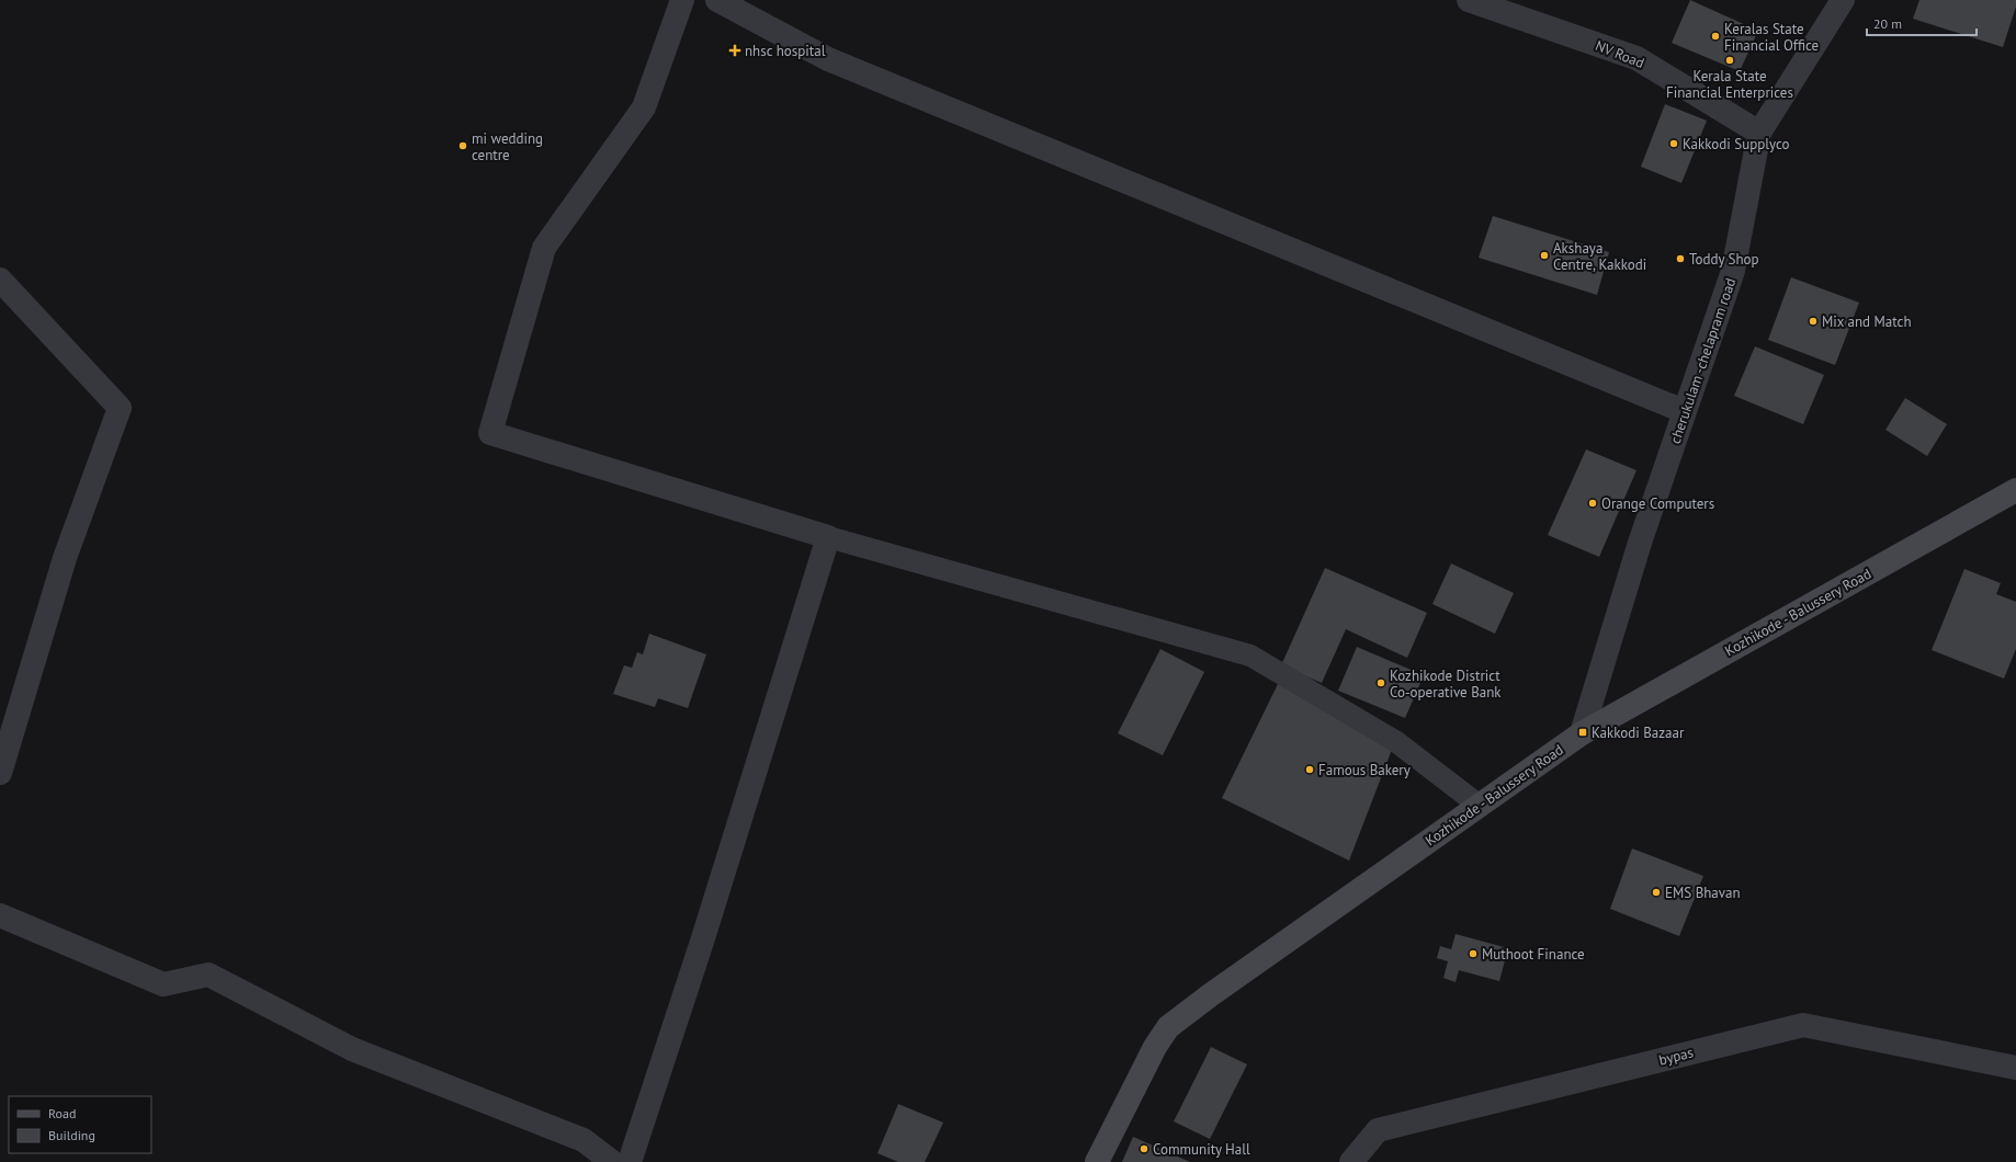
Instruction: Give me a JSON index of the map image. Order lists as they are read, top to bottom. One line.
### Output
{"streets":{"main road":["Kozhikode - Balussery Road"],"street":["NV Road","cherukulam -chelapram road","bypas"]},"crossings":[["NV Road","cherukulam -chelapram road"],["cherukulam -chelapram road","Kozhikode - Balussery Road"]],"places":{"other":["Keralas State Financial Office","Kerala State Financial Enterprices","Kakkodi Supplyco","mi wedding centre","Akshaya Centre, Kakkodi","Toddy Shop","Mix and Match","Orange Computers","Kozhikode District Co-operative Bank","Famous Bakery","EMS Bhavan","Muthoot Finance","Community Hall"],"health":["nhsc hospital"],"transit":["Kakkodi Bazaar"]},"legend":["Road","Building"],"scale_bar":"20 m"}
